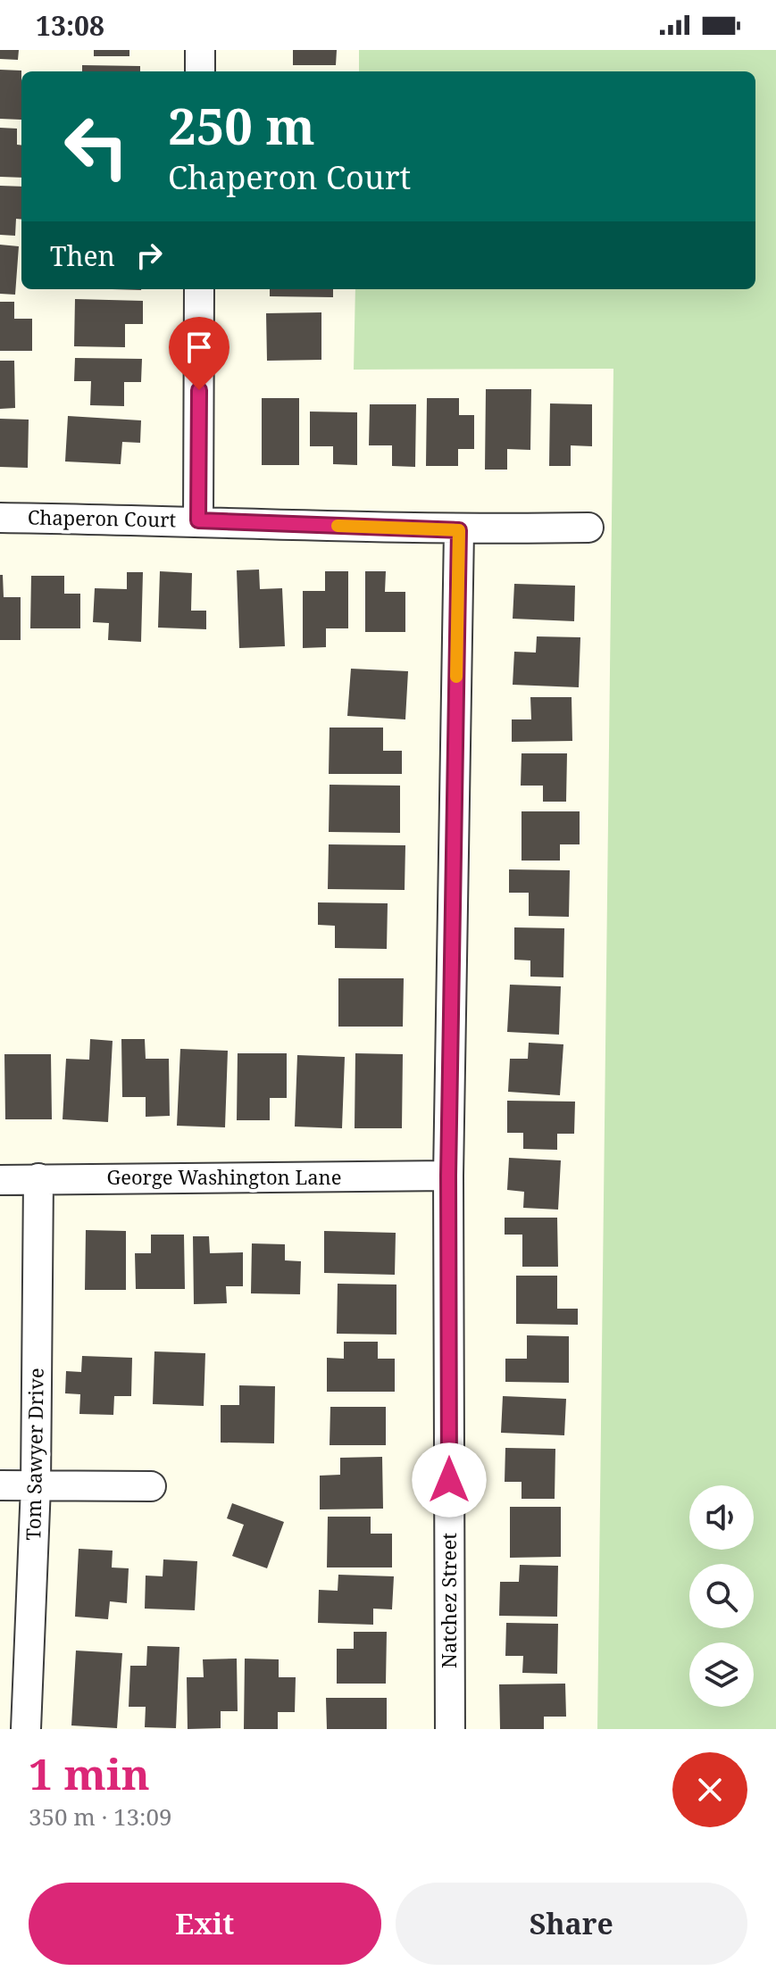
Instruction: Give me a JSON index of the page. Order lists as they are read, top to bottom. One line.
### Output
{"streets":{"street":["Chaperon Court","George Washington Lane","Tom Sawyer Drive","Natchez Street"]},"crossings":[["Chaperon Court","Natchez Street"],["George Washington Lane","Tom Sawyer Drive"],["George Washington Lane","Natchez Street"]],"page":{"status":"13:08","turn":["250 m","Chaperon Court"],"then":"Then","heading":["1 min","350 m · 13:09"],"buttons":["Exit","Share"]}}
